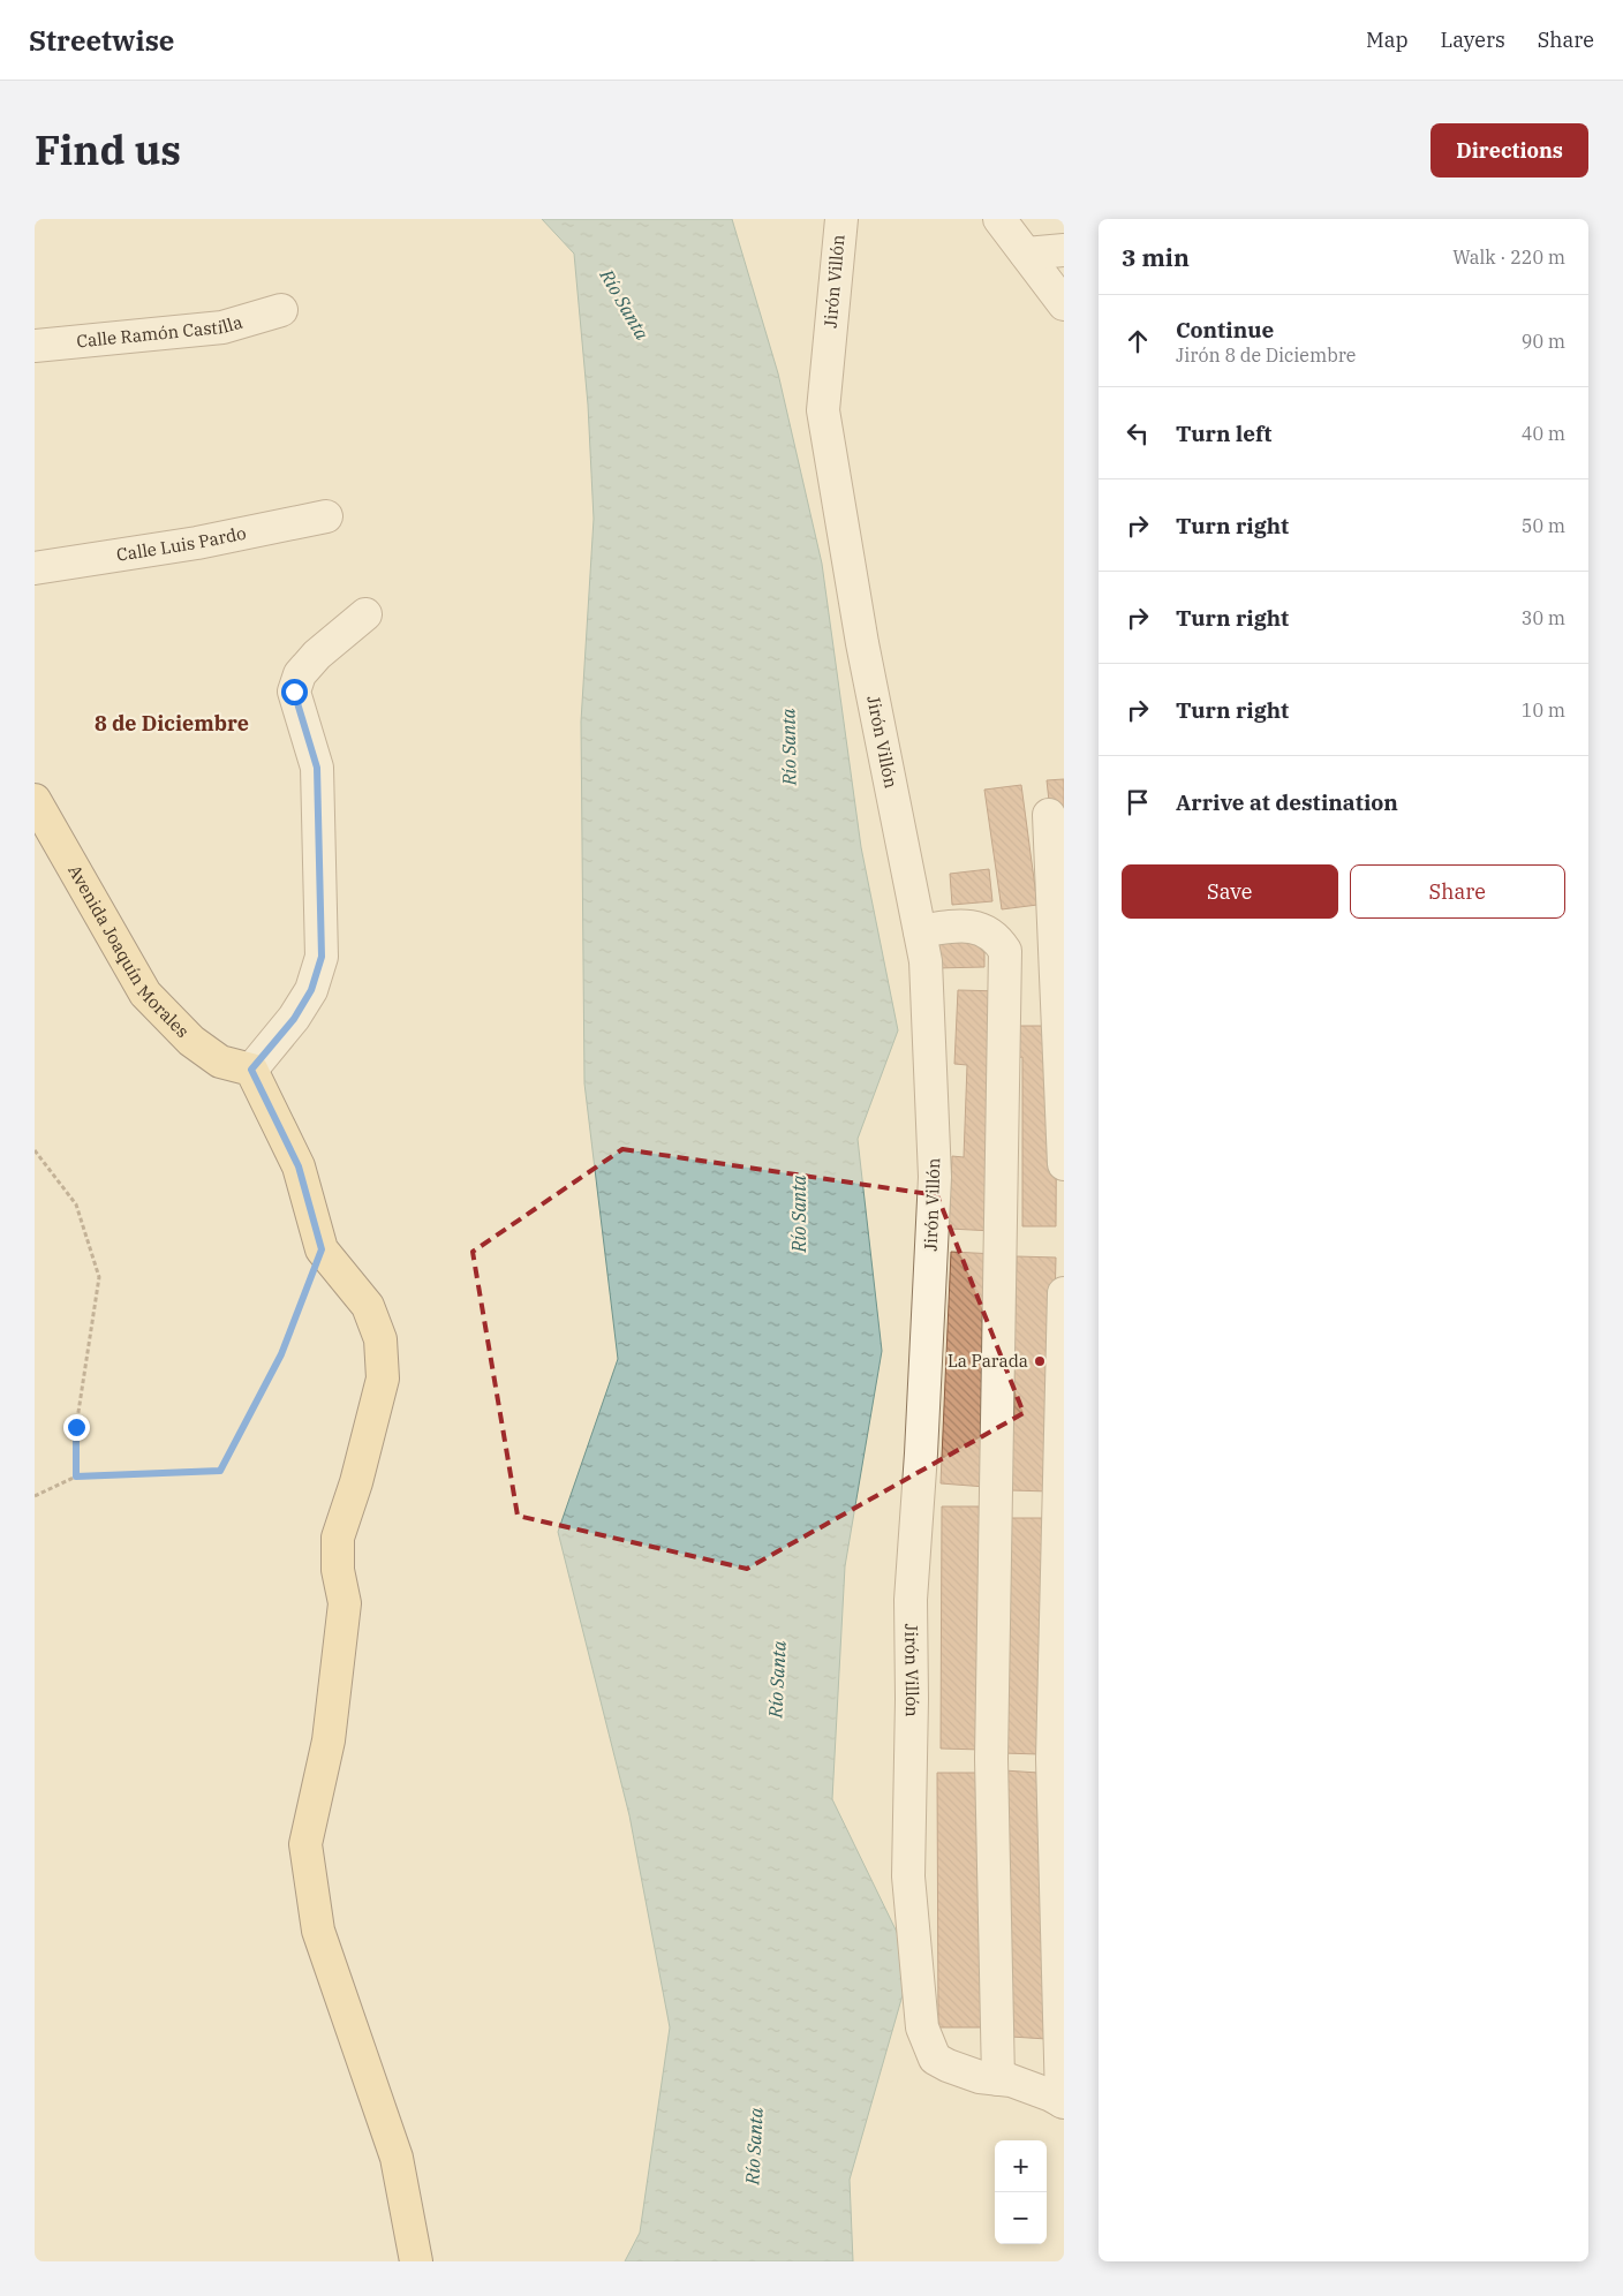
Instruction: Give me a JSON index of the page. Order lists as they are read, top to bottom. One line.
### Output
{"streets":{"main road":["Avenida Joaquín Morales"],"street":["Jirón Villón","Calle Ramón Castilla","Calle Luis Pardo"]},"districts":["8 de Diciembre"],"water":["Río Santa"],"places":["La Parada"],"page":{"header":"Streetwise","nav":["Map","Layers","Share"],"title":"Find us","buttons":["Directions",["Save","Share"]],"heading":["3 min","Walk · 220 m"],"list":[["Continue","Jirón 8 de Diciembre","90 m"],["Turn left","40 m"],["Turn right","50 m"],["Turn right","30 m"],["Turn right","10 m"],"Arrive at destination"],"map_buttons":["+","−"]}}
